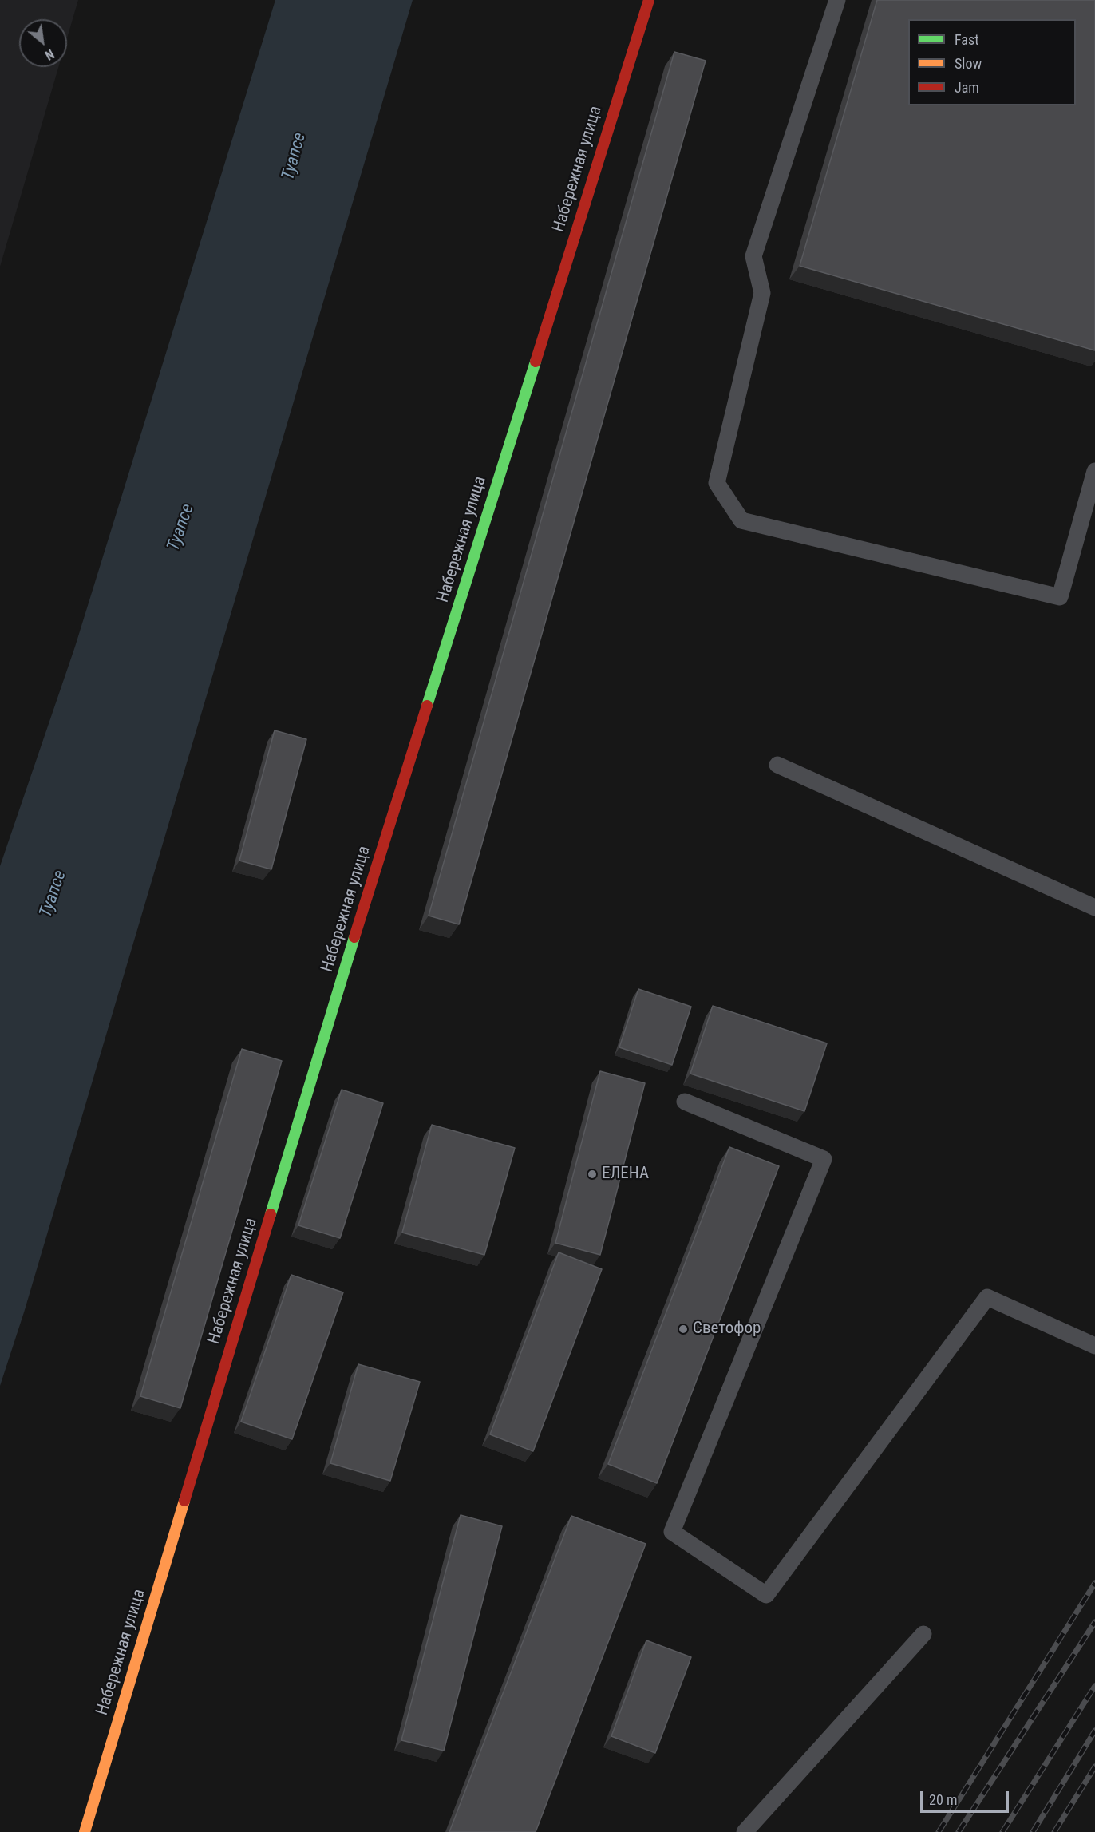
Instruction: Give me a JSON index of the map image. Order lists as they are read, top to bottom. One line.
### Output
{"streets":{"street":["Набережная улица"]},"water":["Туапсе"],"places":["ЕЛЕНА","Светофор"],"legend":["Fast","Slow","Jam"],"scale_bar":"20 m","north":"bottom right"}
